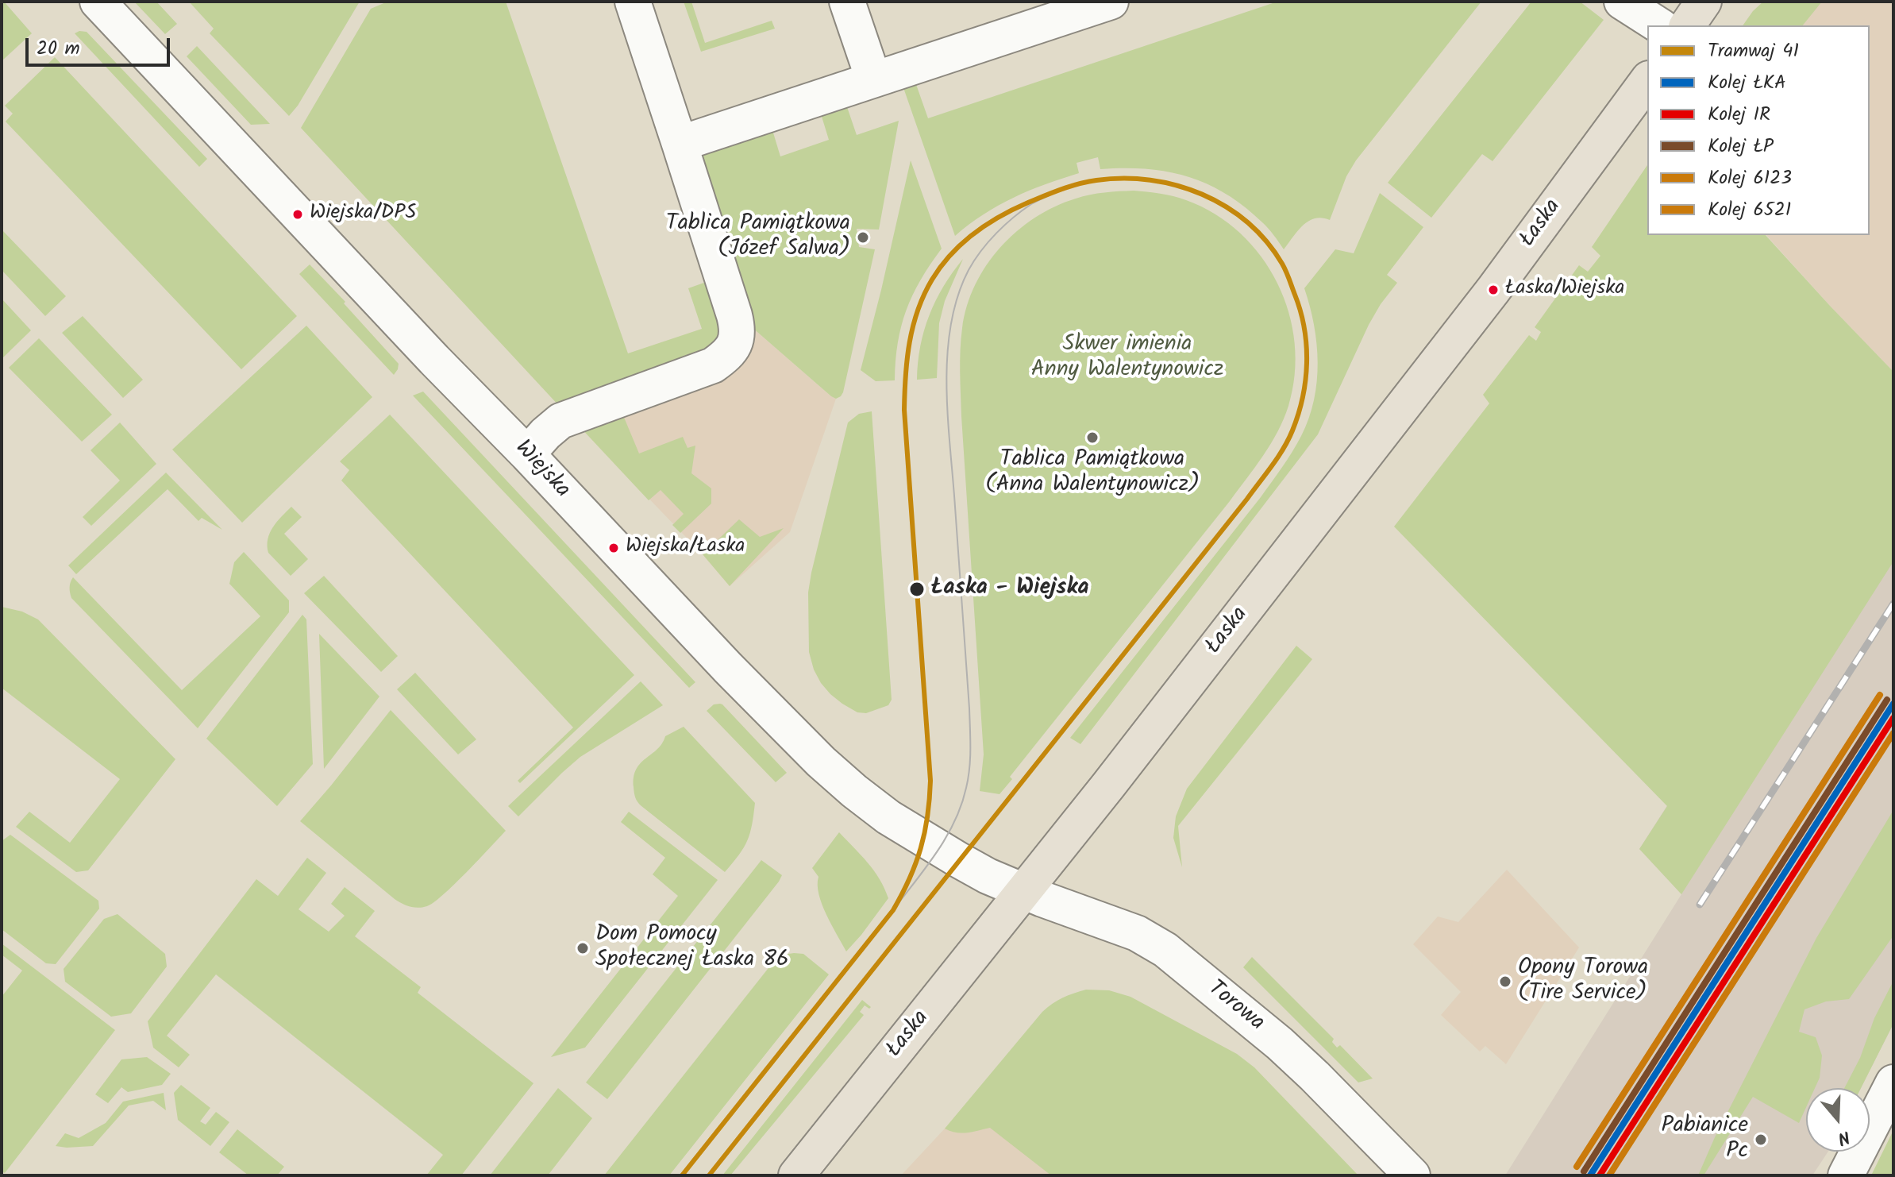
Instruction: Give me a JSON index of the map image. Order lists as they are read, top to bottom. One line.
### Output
{"streets":{"main road":["Łaska"],"street":["Wiejska","Torowa"]},"crossings":[["Łaska","Wiejska"],["Łaska","Torowa"],["Wiejska","Torowa"]],"parks":["Skwer imienia Anny Walentynowicz"],"places":["Wiejska/DPS","Tablica Pamiątkowa (Józef Salwa)","Łaska/Wiejska","Tablica Pamiątkowa (Anna Walentynowicz)","Wiejska/Łaska","Łaska - Wiejska","Dom Pomocy Społecznej Łaska 86","Opony Torowa (Tire Service)","Pabianice Pc"],"lines":["tram line 41","rail line 6521","rail line ŁP","rail line ŁKA","rail line IR","rail line 6123"],"legend":["Tramwaj 41","Kolej ŁKA","Kolej IR","Kolej ŁP","Kolej 6123","Kolej 6521"],"scale_bar":"20 m","north":"bottom"}
